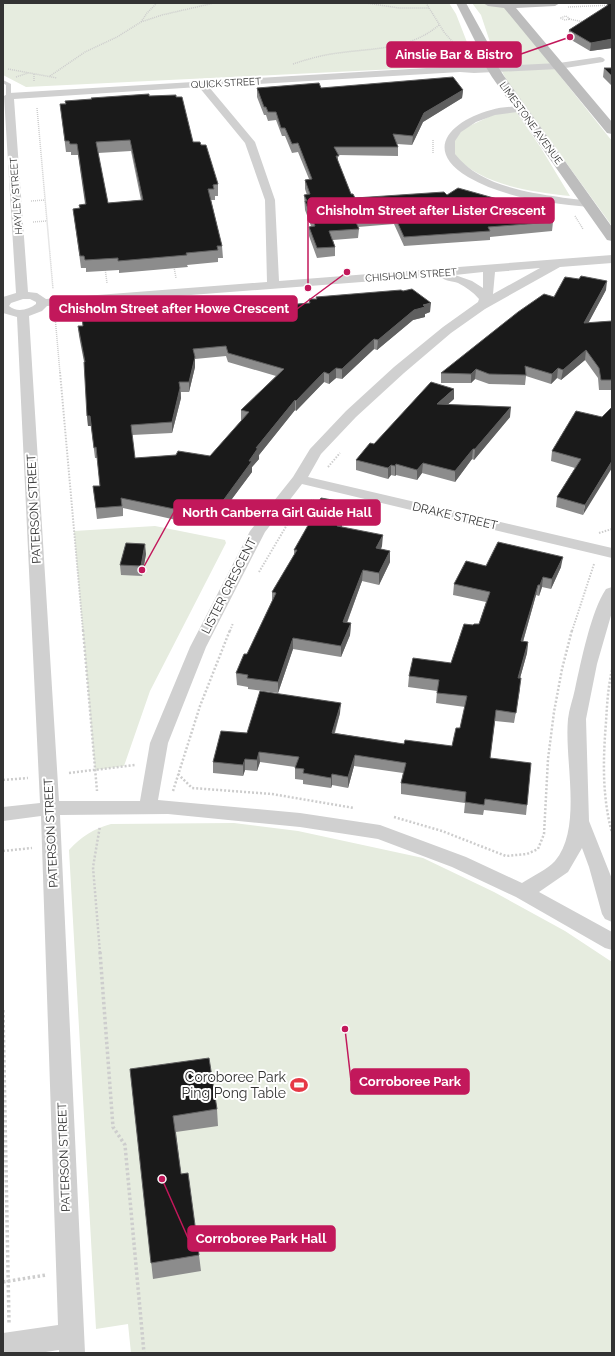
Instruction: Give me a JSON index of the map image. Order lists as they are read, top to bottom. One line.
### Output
{"streets":{"main road":["LIMESTONE AVENUE"],"street":["QUICK STREET","HAYLEY STREET","CHISHOLM STREET","PATERSON STREET","DRAKE STREET","LISTER CRESCENT"]},"crossings":[["QUICK STREET","LIMESTONE AVENUE"],["QUICK STREET","HAYLEY STREET"],["HAYLEY STREET","PATERSON STREET"],["CHISHOLM STREET","LISTER CRESCENT"],["DRAKE STREET","LISTER CRESCENT"]],"places":{"other":["Ainslie Bar & Bistro","Chisholm Street after Howe Crescent","Chisholm Street after Lister Crescent","North Canberra Girl Guide Hall","Corroboree Park","Corroboree Park Hall"],"sports":["Coroboree Park Ping Pong Table"]}}
